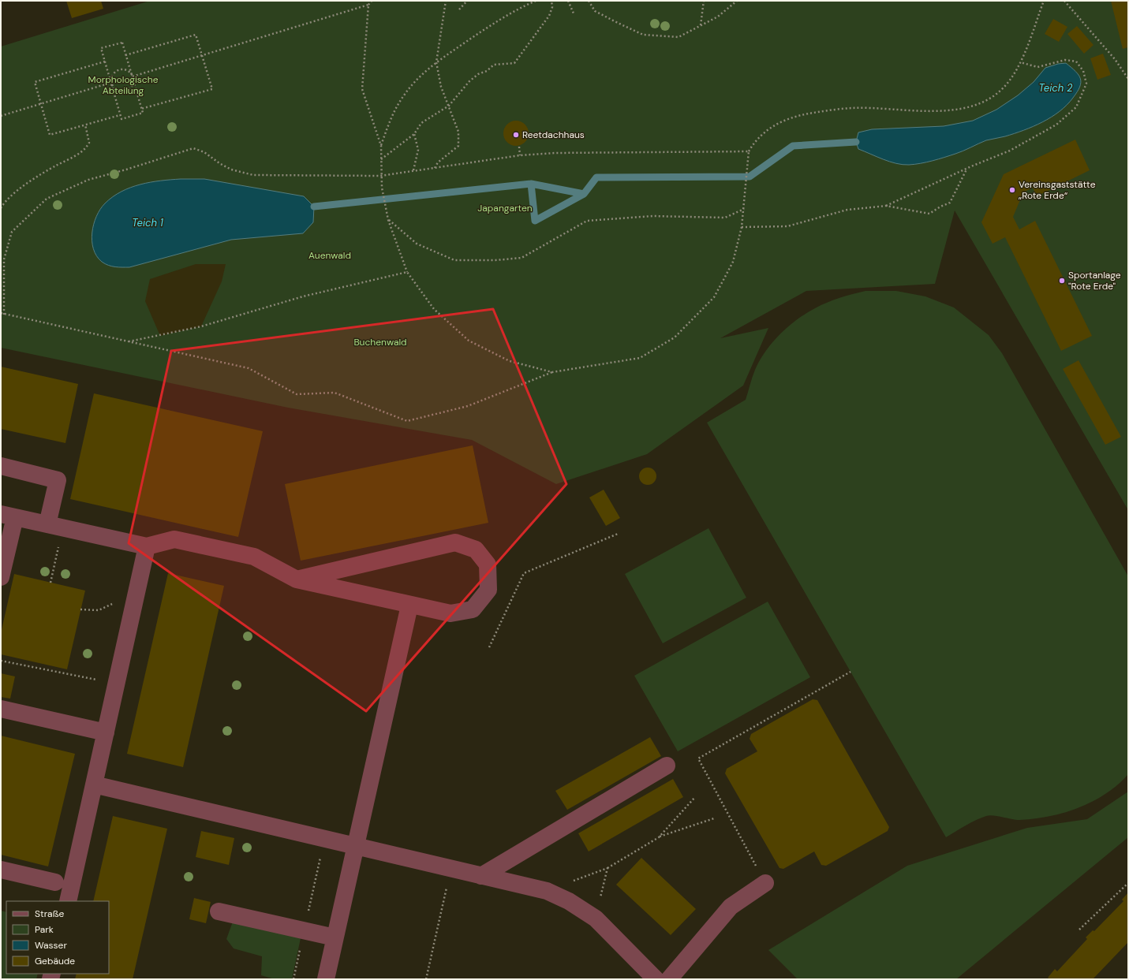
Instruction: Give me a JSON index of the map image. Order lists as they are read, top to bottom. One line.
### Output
{"water":["Teich 2","Teich 1"],"parks":["Morphologische Abteilung","Japangarten","Auenwald","Buchenwald"],"places":["Reetdachhaus","Vereinsgaststätte „Rote Erde“","Sportanlage \"Rote Erde\""],"legend":["Straße","Park","Wasser","Gebäude"]}
